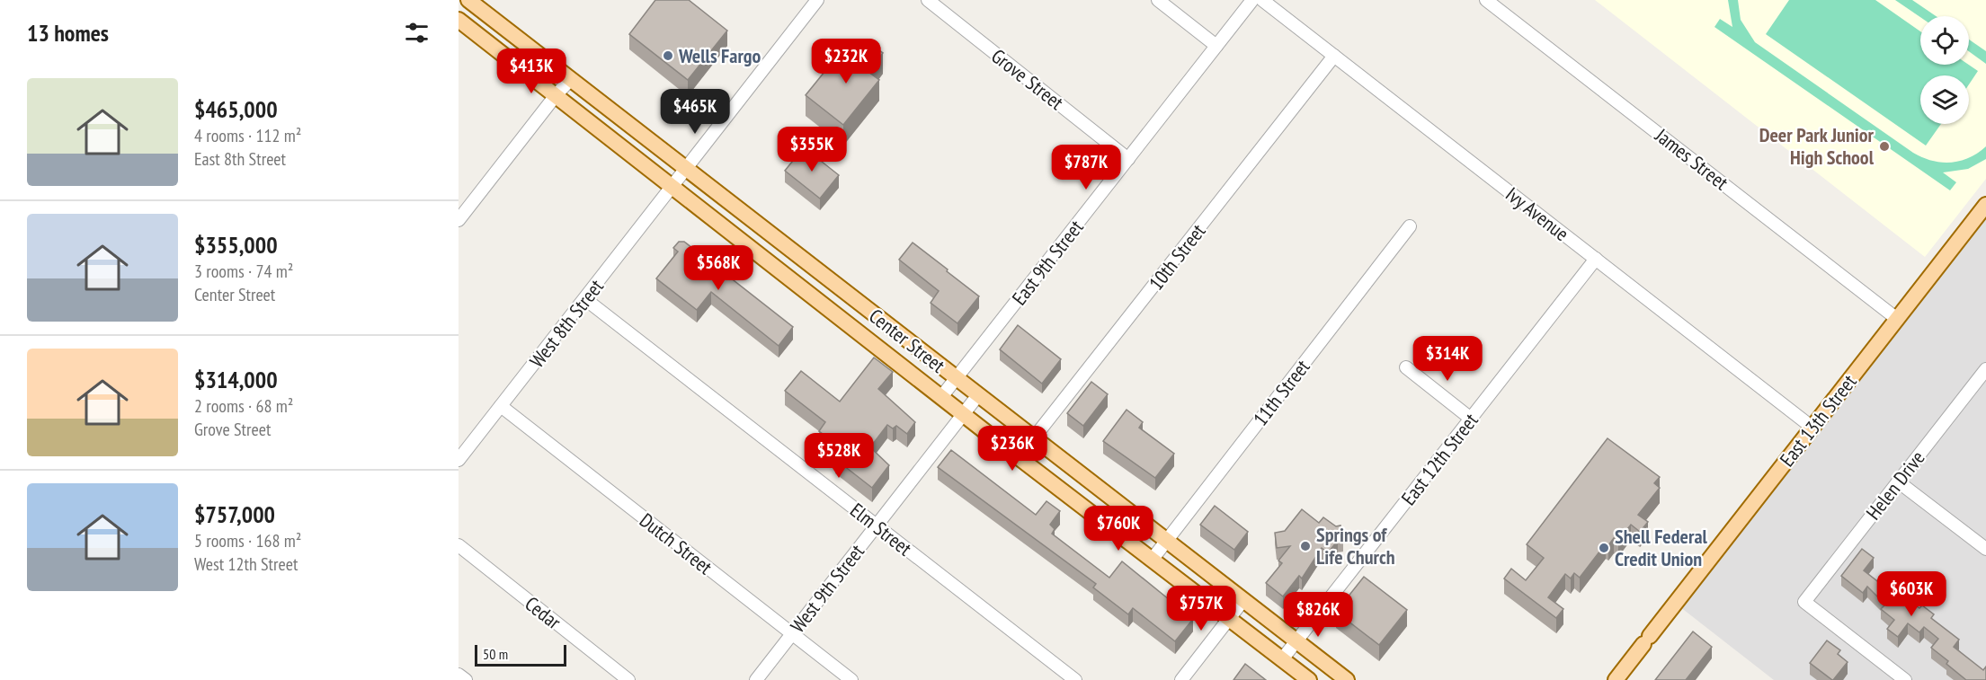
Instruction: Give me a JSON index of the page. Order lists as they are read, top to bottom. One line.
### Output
{"streets":{"main road":["Center Street","East 13th Street"],"street":["Grove Street","James Street","Ivy Avenue","10th Street","East 9th Street","West 8th Street","11th Street","East 12th Street","Helen Drive","Elm Street","Dutch Street","West 9th Street","Cedar"]},"crossings":[["Grove Street","East 9th Street"],["James Street","East 13th Street"],["Ivy Avenue","10th Street"],["Ivy Avenue","East 13th Street"],["Ivy Avenue","East 12th Street"],["10th Street","Center Street"],["East 9th Street","Center Street"],["West 8th Street","Center Street"],["West 8th Street","Elm Street"],["West 8th Street","Dutch Street"],["Center Street","11th Street"],["Center Street","East 12th Street"],["Center Street","West 9th Street"],["Elm Street","West 9th Street"],["Dutch Street","West 9th Street"]],"places":["Wells Fargo","Deer Park Junior High School","Springs of Life Church","Shell Federal Credit Union"],"scale_bar":"50 m","page":{"heading":"13 homes","price":["$232K","$413K","$465K","$355K","$787K","$568K","$314K","$236K","$528K","$760K","$603K","$757K","$826K"],"list":[{"name":"$465,000","note":"4 rooms · 112 m² · East 8th Street"},{"name":"$355,000","note":"3 rooms · 74 m² · Center Street"},{"name":"$314,000","note":"2 rooms · 68 m² · Grove Street"},{"name":"$757,000","note":"5 rooms · 168 m² · West 12th Street"}],"scale":"50 m"}}
